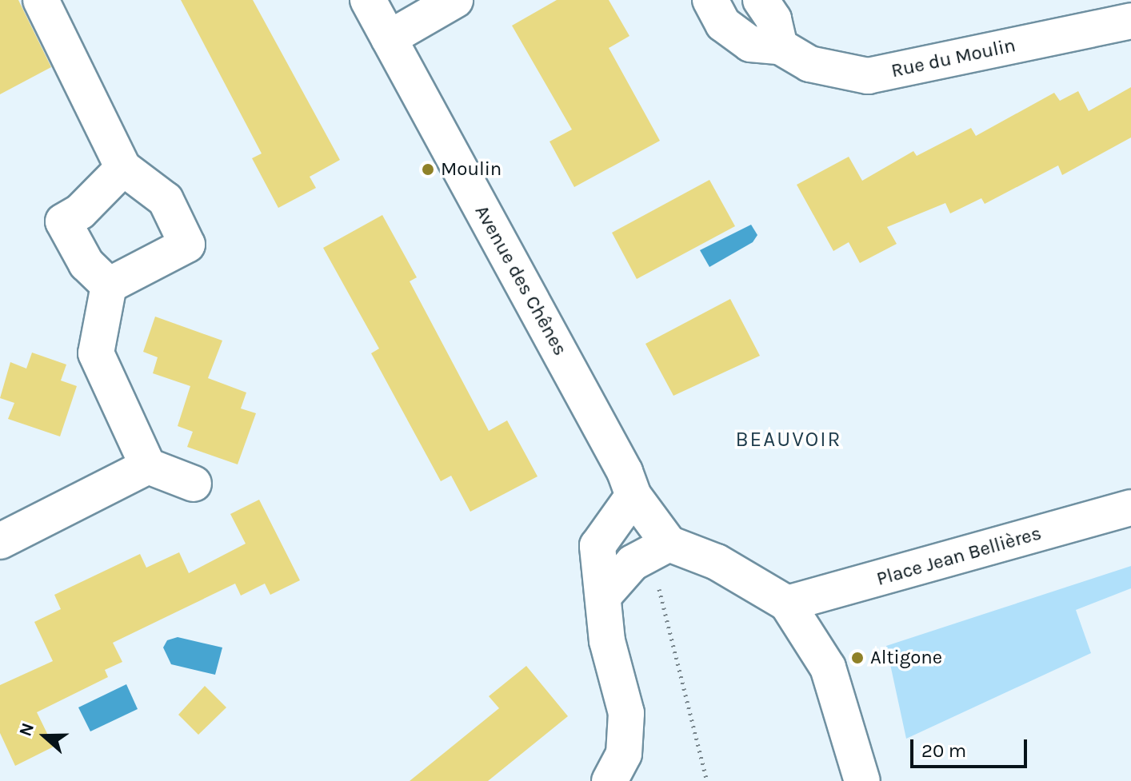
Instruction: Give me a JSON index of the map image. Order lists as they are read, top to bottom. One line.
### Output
{"streets":{"street":["Rue du Moulin","Avenue des Chênes","Place Jean Bellières"]},"districts":["BEAUVOIR"],"places":["Moulin","Altigone"],"scale_bar":"20 m","north":"left"}
